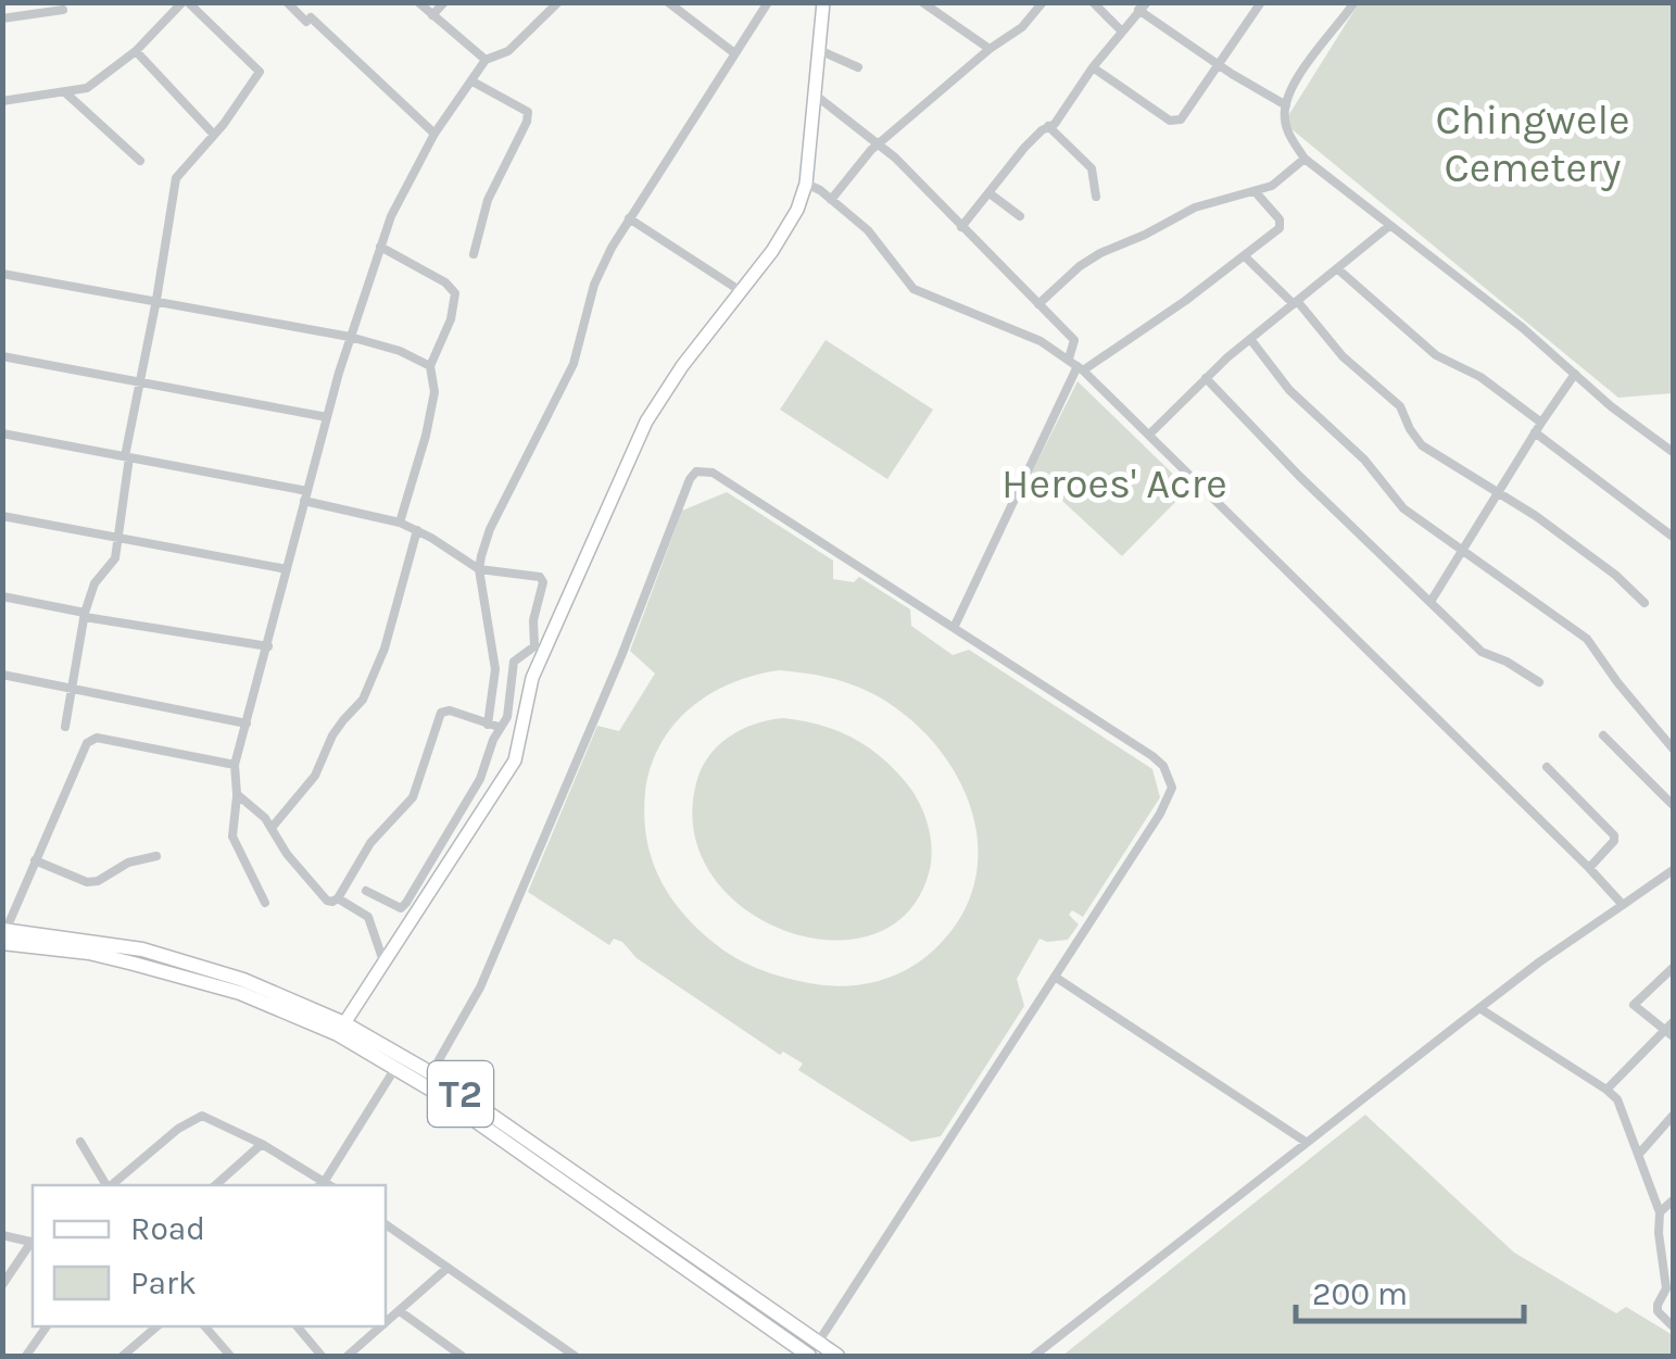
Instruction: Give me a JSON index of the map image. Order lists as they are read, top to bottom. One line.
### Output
{"streets":{"main road":["T2"]},"parks":["Chingwele Cemetery","Heroes' Acre"],"legend":["Road","Park"],"scale_bar":"200 m"}
